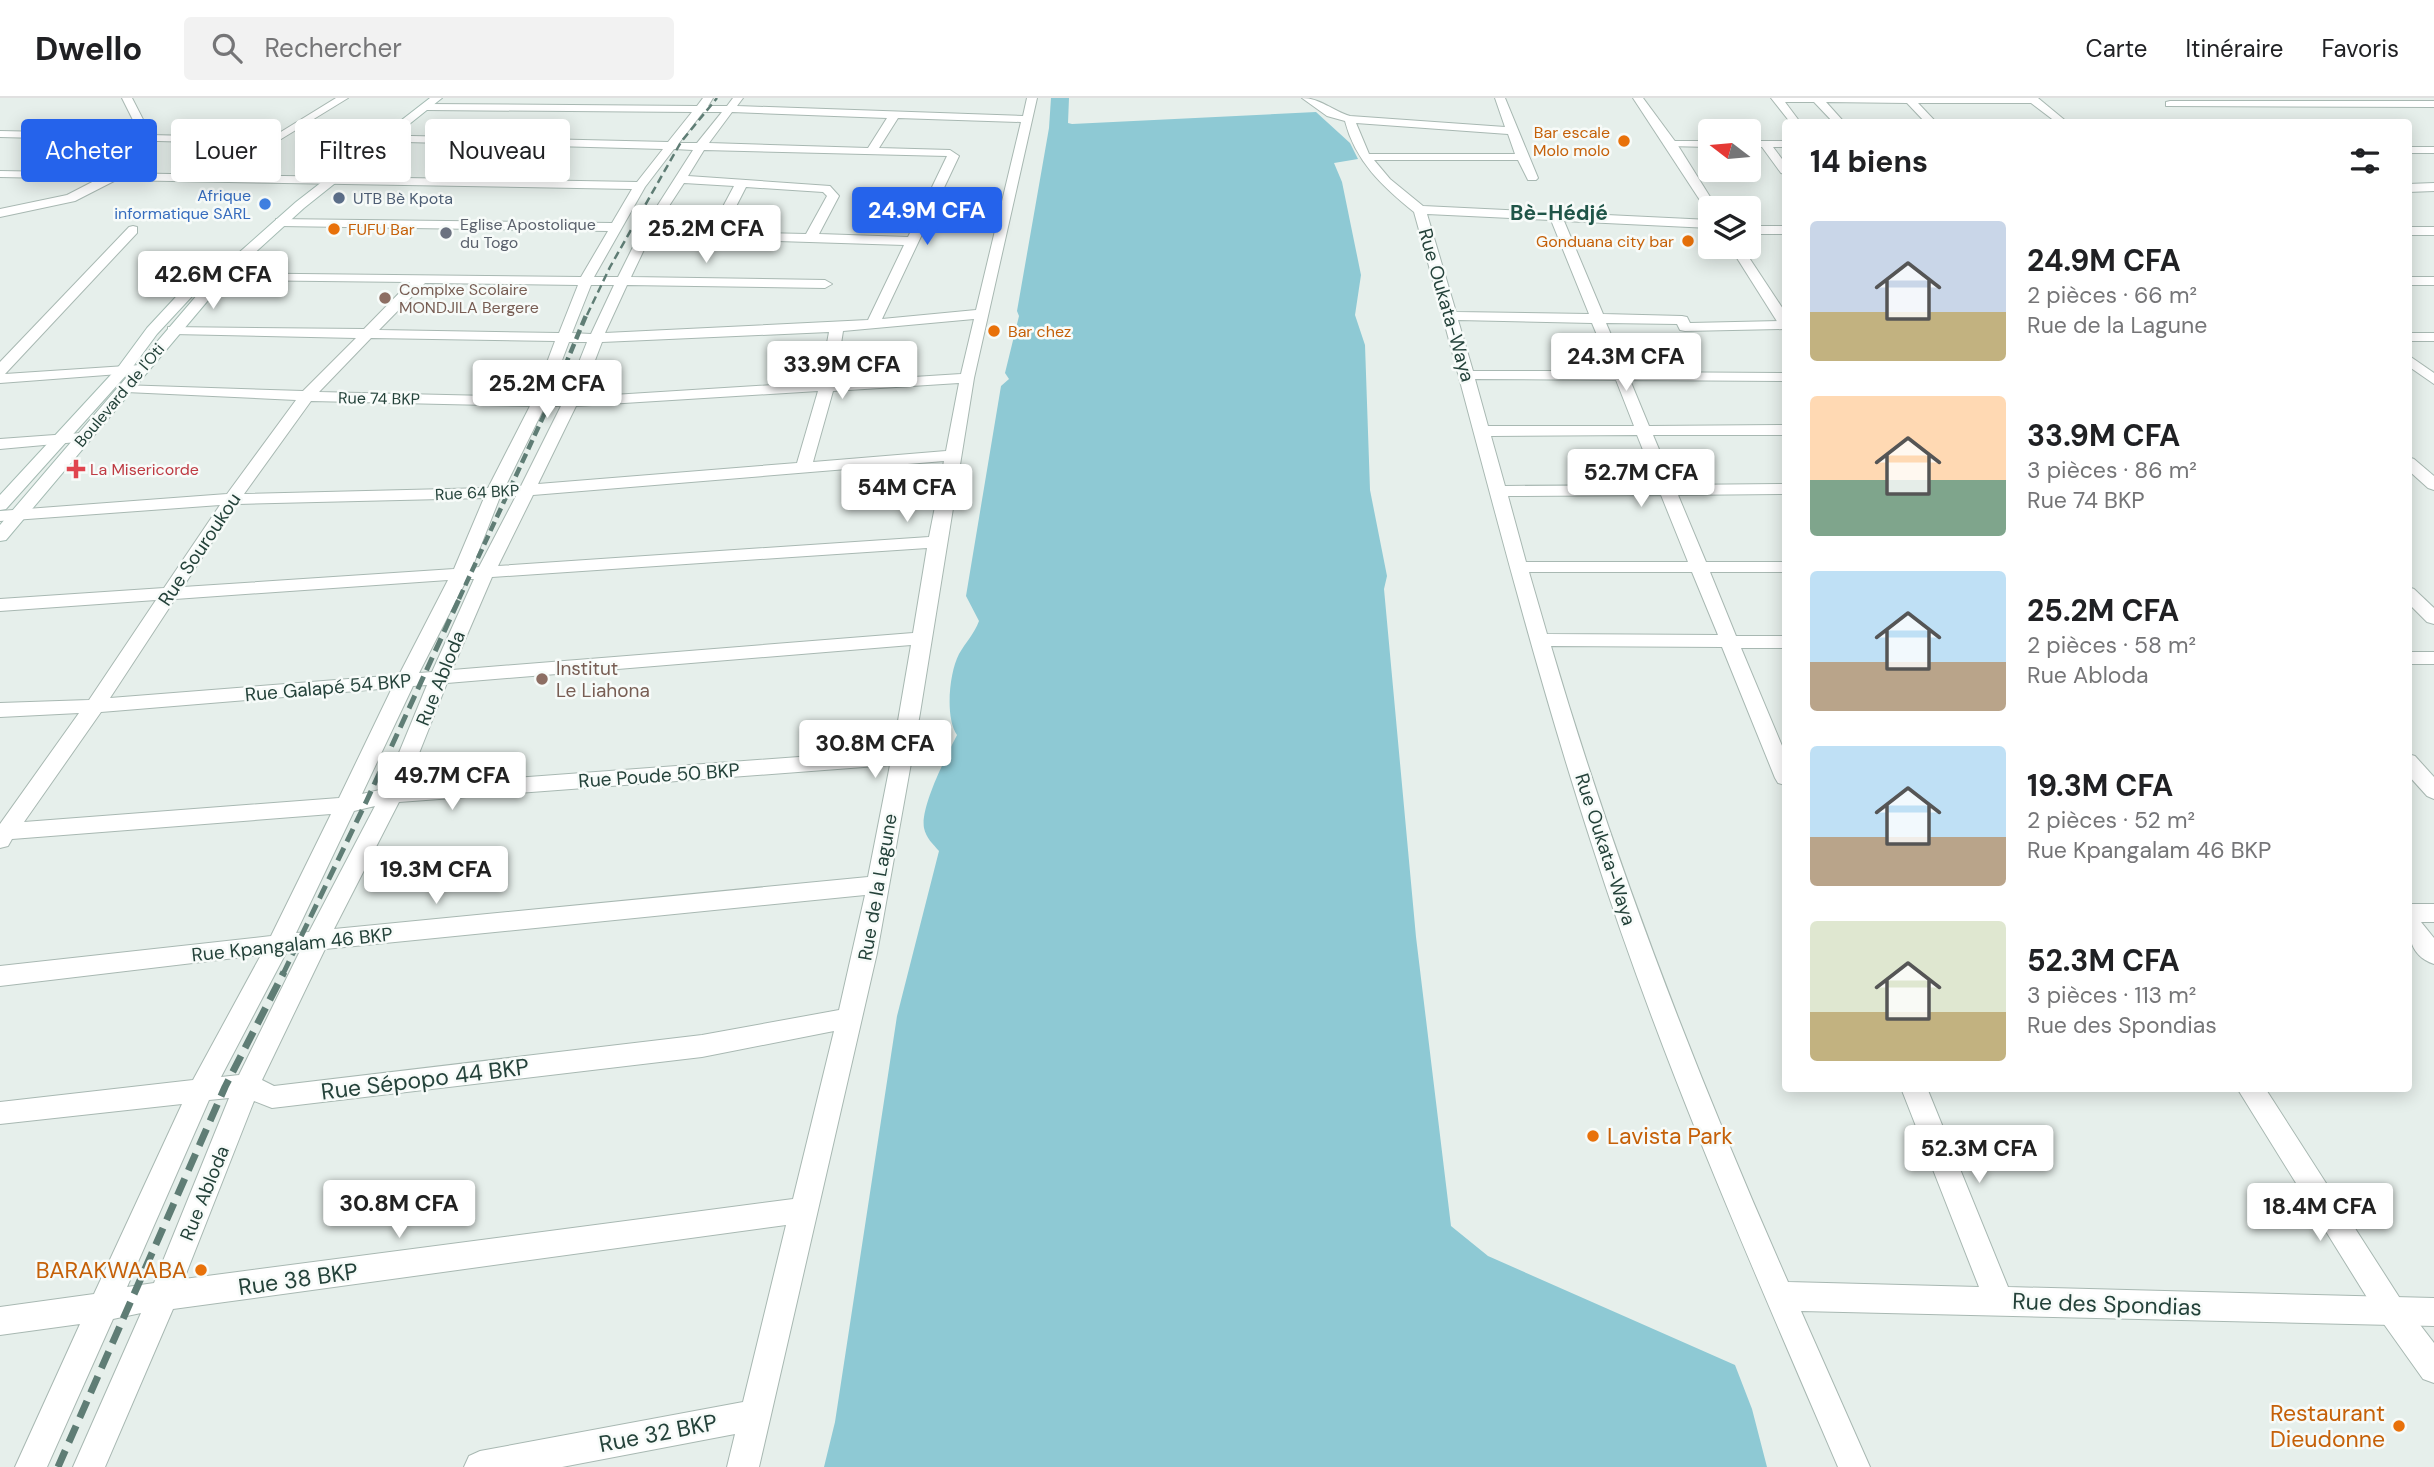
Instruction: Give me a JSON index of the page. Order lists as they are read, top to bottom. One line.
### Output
{"streets":{"street":["Rue Oukata-Waya","Boulevard de l'Oti","Rue 74 BKP","Rue 64 BKP","Rue Souroukou","Rue Abloda","Rue Galapé 54 BKP","Rue Poude 50 BKP","Rue de la Lagune","Rue Kpangalam 46 BKP","Rue Sépopo 44 BKP","Rue 38 BKP","Rue des Spondias","Rue 32 BKP"]},"crossings":[["Rue Oukata-Waya","Rue des Spondias"],["Boulevard de l'Oti","Rue 74 BKP"],["Boulevard de l'Oti","Rue 64 BKP"],["Rue 74 BKP","Rue Souroukou"],["Rue 74 BKP","Rue Abloda"],["Rue 74 BKP","Rue de la Lagune"],["Rue 64 BKP","Rue Souroukou"],["Rue 64 BKP","Rue Abloda"],["Rue 64 BKP","Rue de la Lagune"],["Rue Souroukou","Rue Galapé 54 BKP"],["Rue Souroukou","Rue Poude 50 BKP"],["Rue Abloda","Rue Galapé 54 BKP"],["Rue Abloda","Rue Poude 50 BKP"],["Rue Abloda","Rue Kpangalam 46 BKP"],["Rue Abloda","Rue Sépopo 44 BKP"],["Rue Abloda","Rue 38 BKP"],["Rue Galapé 54 BKP","Rue de la Lagune"],["Rue Poude 50 BKP","Rue de la Lagune"],["Rue de la Lagune","Rue Kpangalam 46 BKP"],["Rue de la Lagune","Rue Sépopo 44 BKP"],["Rue de la Lagune","Rue 38 BKP"],["Rue de la Lagune","Rue 32 BKP"]],"districts":["Bè-Hédjé"],"places":{"other":["Bar escale Molo molo","UTB Bè Kpota","Afrique informatique SARL","FUFU Bar","Eglise Apostolique du Togo","Gonduana city bar","Complxe Scolaire MONDJILA Bergere","Bar chez","Institut Le Liahona","Lavista Park","BARAKWAABA","Restaurant Dieudonne"],"health":["La Misericorde"]},"north":"left","page":{"header":"Dwello","search":"Rechercher","nav":["Carte","Itinéraire","Favoris"],"chip":["Acheter","Louer","Filtres","Nouveau"],"heading":"14 biens","price":["24.9M CFA","25.2M CFA","42.6M CFA","24.3M CFA","33.9M CFA","25.2M CFA","52.7M CFA","54M CFA","30.8M CFA","49.7M CFA","19.3M CFA","52.3M CFA","30.8M CFA","18.4M CFA"],"list":[{"name":"24.9M CFA","note":"2 pièces · 66 m² · Rue de la Lagune"},{"name":"33.9M CFA","note":"3 pièces · 86 m² · Rue 74 BKP"},{"name":"25.2M CFA","note":"2 pièces · 58 m² · Rue Abloda"},{"name":"19.3M CFA","note":"2 pièces · 52 m² · Rue Kpangalam 46 BKP"},{"name":"52.3M CFA","note":"3 pièces · 113 m² · Rue des Spondias"}]}}
